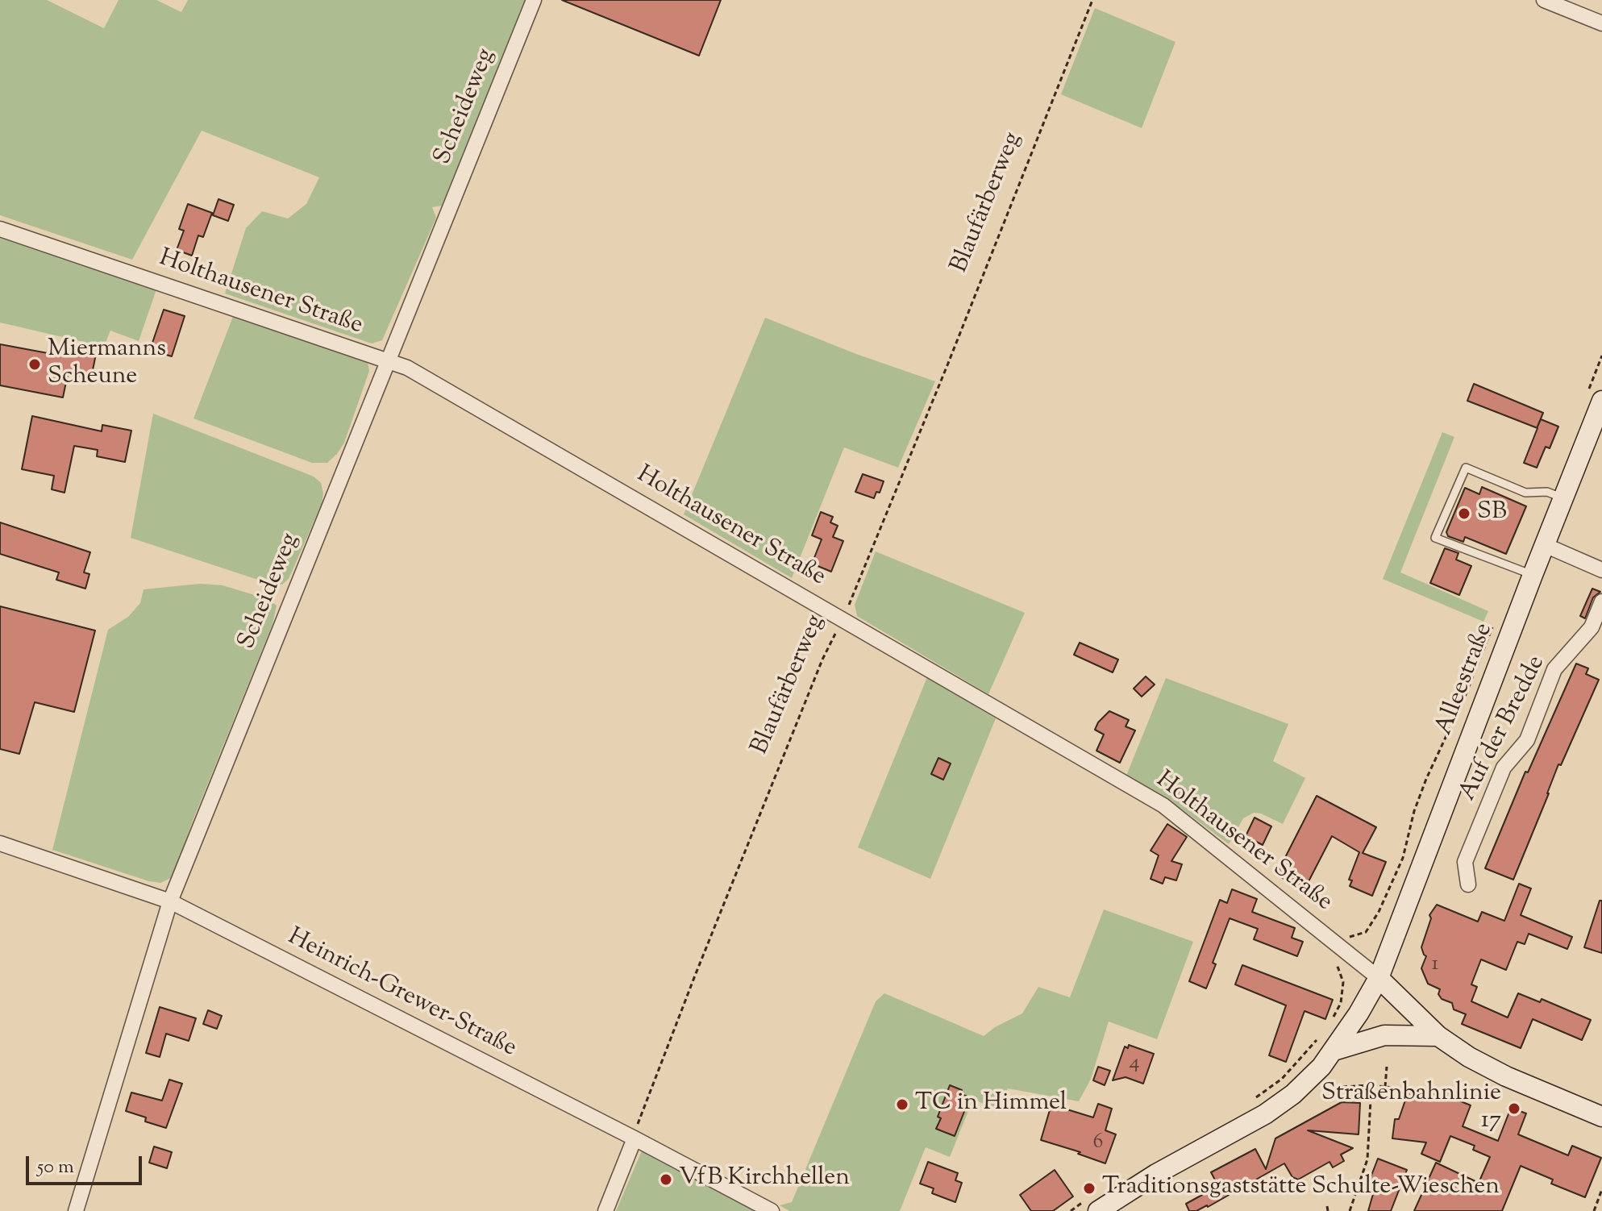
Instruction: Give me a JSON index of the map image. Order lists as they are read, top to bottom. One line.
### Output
{"streets":{"main road":["Alleestraße"],"street":["Scheideweg","Holthausener Straße","Auf der Bredde","Heinrich-Grewer-Straße"],"path":["Blaufärberweg"]},"crossings":[["Scheideweg","Holthausener Straße"],["Scheideweg","Heinrich-Grewer-Straße"],["Blaufärberweg","Holthausener Straße"],["Blaufärberweg","Heinrich-Grewer-Straße"],["Holthausener Straße","Alleestraße"]],"places":["Miermanns Scheune","SB","TC in Himmel","Straßenbahnlinie 17","VfB Kirchhellen","Traditionsgaststätte Schulte-Wieschen"],"house_numbers":["1","4","6"],"scale_bar":"50 m"}
